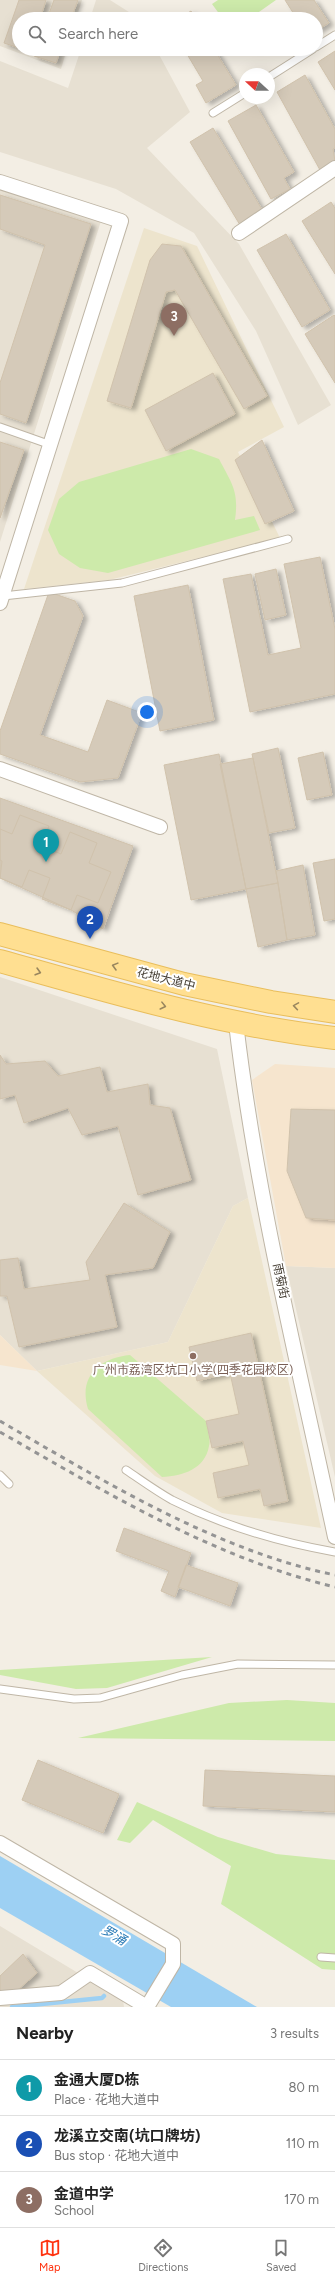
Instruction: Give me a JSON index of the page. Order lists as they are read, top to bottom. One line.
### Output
{"streets":{"main road":["花地大道中"],"street":["雨菊街"]},"water":["罗涌"],"places":["广州市荔湾区坑口小学(四季花园校区)"],"north":"left","page":{"search":"Search here","pins":["3","1","2"],"heading":["Nearby","3 results"],"list":[{"mark":"1","name":"金通大厦D栋","note":"Place · 花地大道中","value":"80 m"},{"mark":"2","name":"龙溪立交南(坑口牌坊)","note":"Bus stop · 花地大道中","value":"110 m"},{"mark":"3","name":"金道中学","note":"School","value":"170 m"}],"nav":["Map","Directions","Saved"]}}
